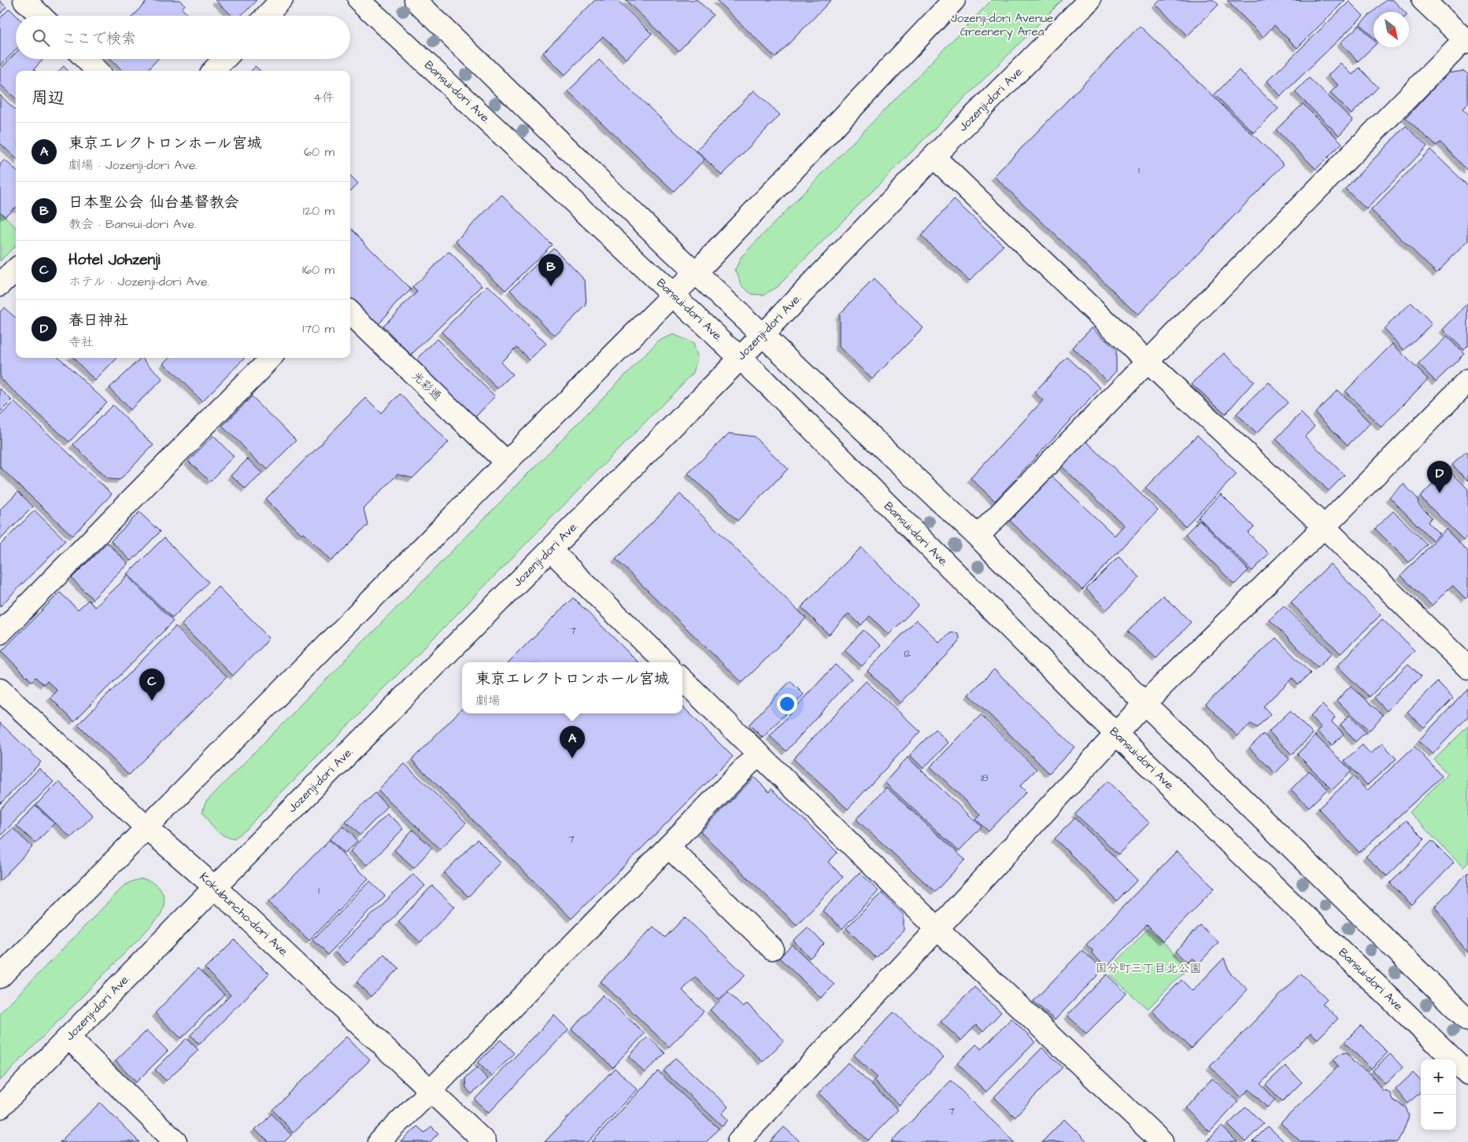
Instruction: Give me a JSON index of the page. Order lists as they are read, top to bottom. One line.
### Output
{"streets":{"street":["Bansui-dori Ave.","Jozenji-dori Ave.","光彩通","Kokubuncho-dori Ave."]},"crossings":[["Bansui-dori Ave.","Jozenji-dori Ave."],["Jozenji-dori Ave.","Kokubuncho-dori Ave."]],"parks":["Jozenji-dori Avenue Greenery Area","国分町三丁目北公園"],"house_numbers":["1","7","12","18","7","1","7"],"north":"bottom right","page":{"search":"ここで検索","heading":["周辺","4件"],"list":[{"mark":"A","name":"東京エレクトロンホール宮城","note":"劇場 · Jozenji-dori Ave.","value":"60 m"},{"mark":"B","name":"日本聖公会 仙台基督教会","note":"教会 · Bansui-dori Ave.","value":"120 m"},{"mark":"C","name":"Hotel Johzenji","note":"ホテル · Jozenji-dori Ave.","value":"160 m"},{"mark":"D","name":"春日神社","note":"寺社","value":"170 m"}],"pins":["B","D","C","A"],"popup":["東京エレクトロンホール宮城","劇場"],"map_buttons":["+","−"]}}
